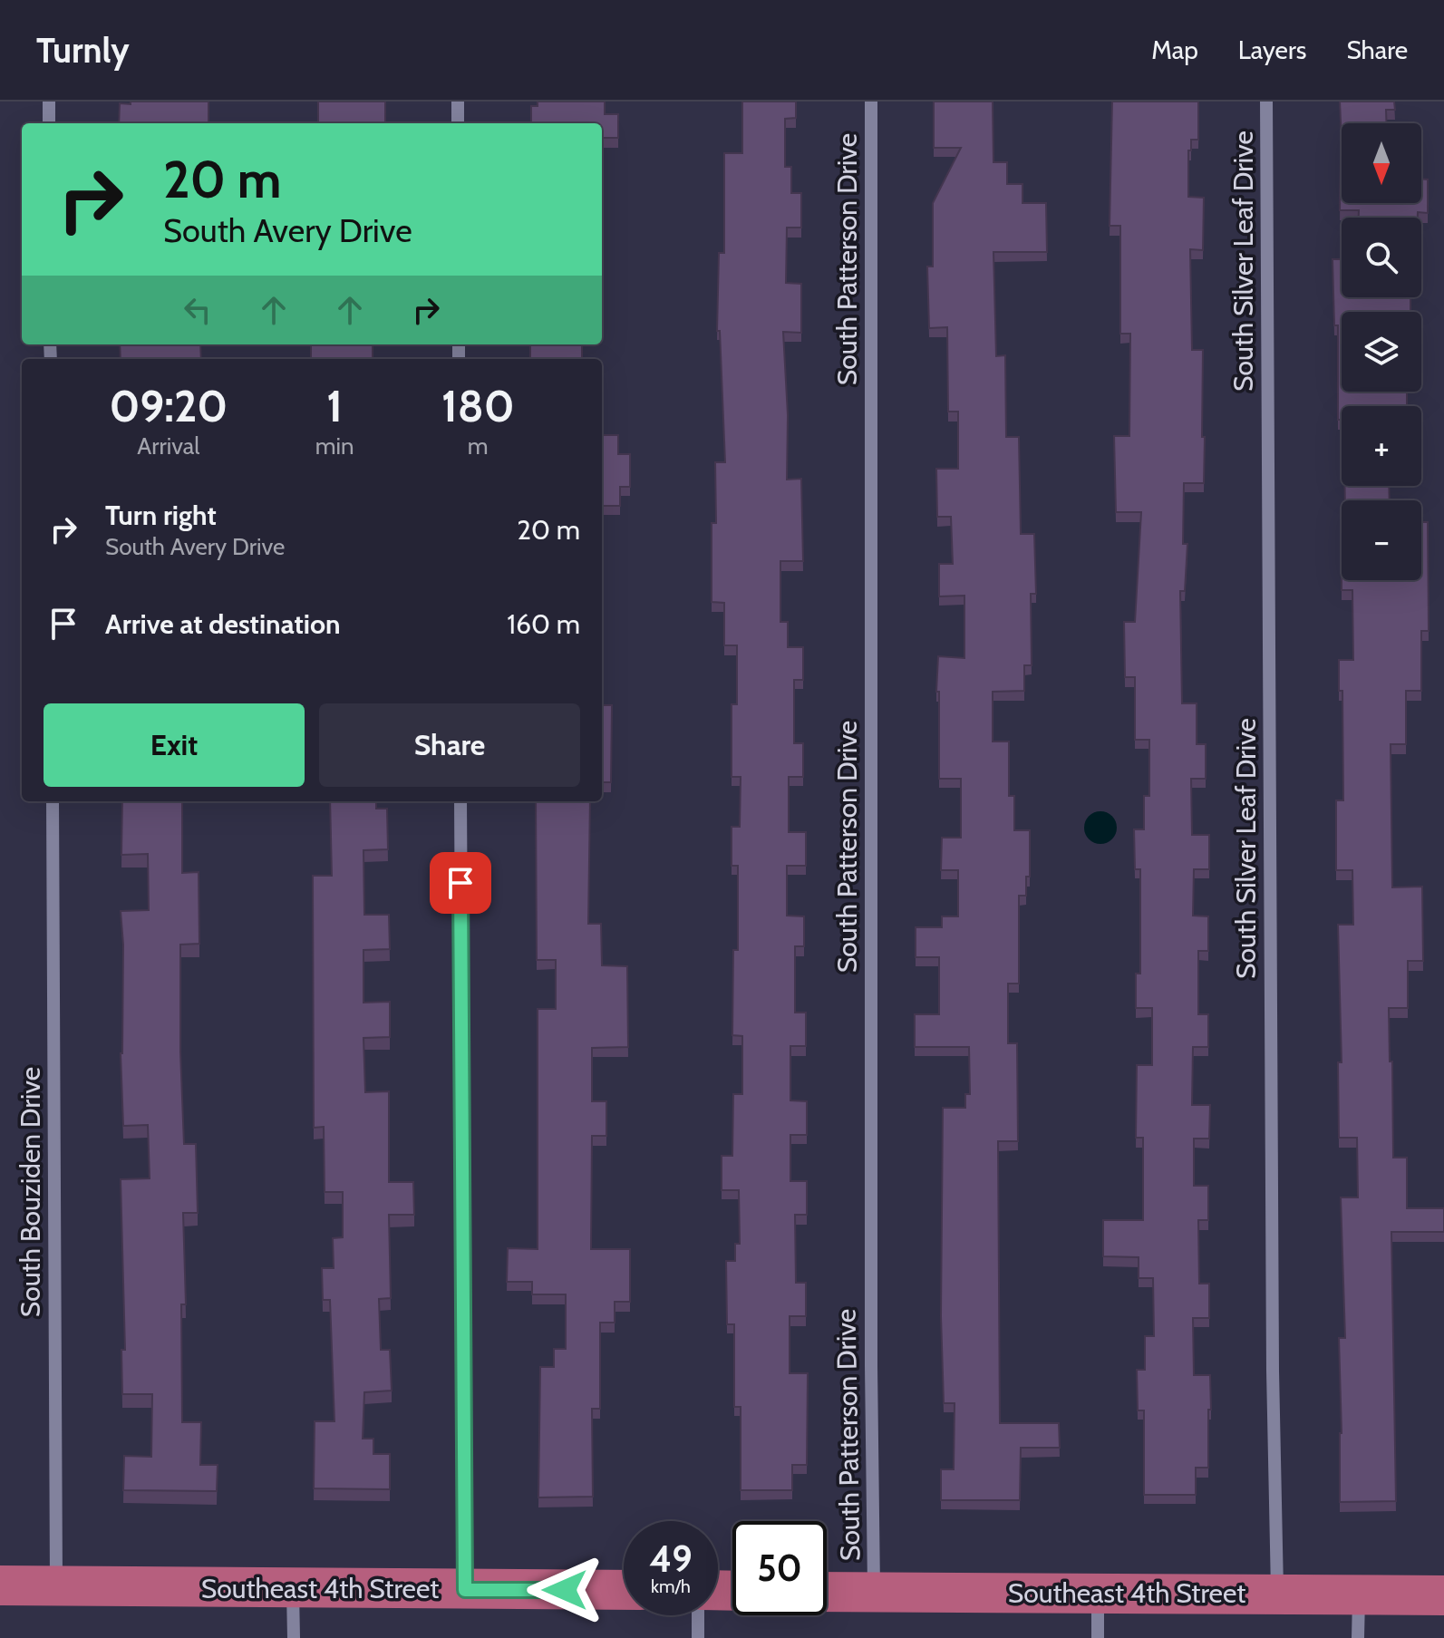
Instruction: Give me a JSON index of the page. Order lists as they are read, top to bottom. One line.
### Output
{"streets":{"main road":["Southeast 4th Street"],"street":["South Patterson Drive","South Silver Leaf Drive","South Bouziden Drive"]},"crossings":[["South Patterson Drive","Southeast 4th Street"],["South Silver Leaf Drive","Southeast 4th Street"],["South Bouziden Drive","Southeast 4th Street"]],"north":"bottom","page":{"header":"Turnly","nav":["Map","Layers","Share"],"map_buttons":["+","−"],"turn":["20 m","South Avery Drive"],"eta":["09:20","Arrival","1","min","180","m"],"list":[{"name":"Turn right","note":"South Avery Drive","value":"20 m"},{"name":"Arrive at destination","value":"160 m"}],"buttons":["Exit","Share"],"speed":"49 km/h","limit":"50"}}
